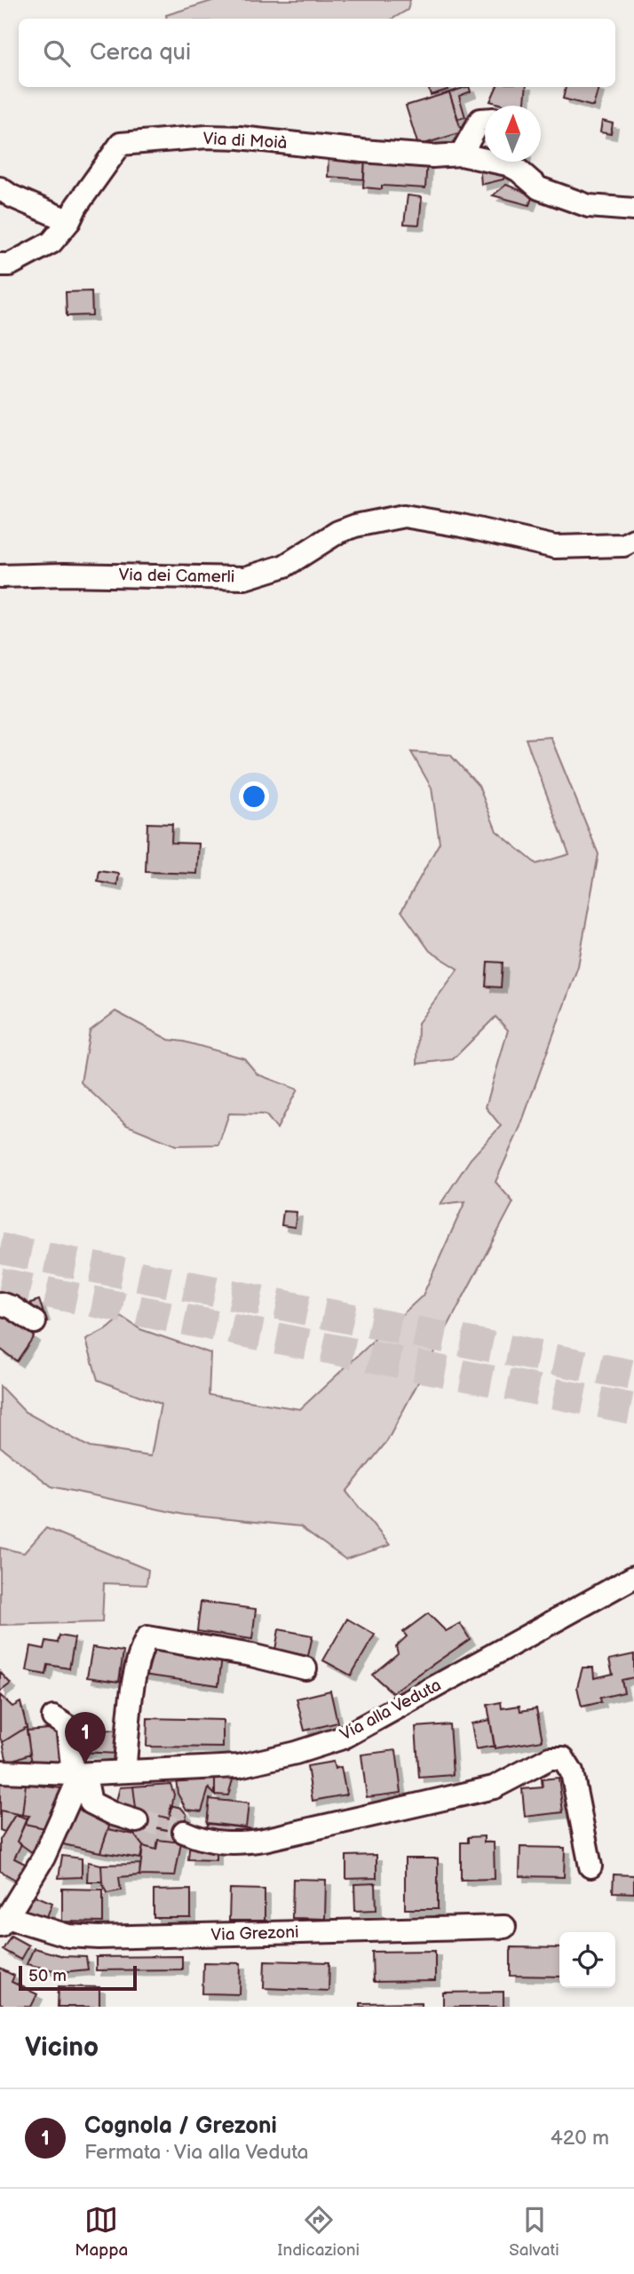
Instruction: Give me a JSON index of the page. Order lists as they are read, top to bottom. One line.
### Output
{"streets":{"street":["Via di Moià","Via dei Camerli","Via alla Veduta","Via Grezoni"]},"crossings":[["Via alla Veduta","Via Grezoni"]],"scale_bar":"50 m","north":"top","page":{"search":"Cerca qui","pins":"1","scale":"50 m","heading":"Vicino","list":[{"mark":"1","name":"Cognola / Grezoni","note":"Fermata · Via alla Veduta","value":"420 m"}],"nav":["Mappa","Indicazioni","Salvati"]}}
